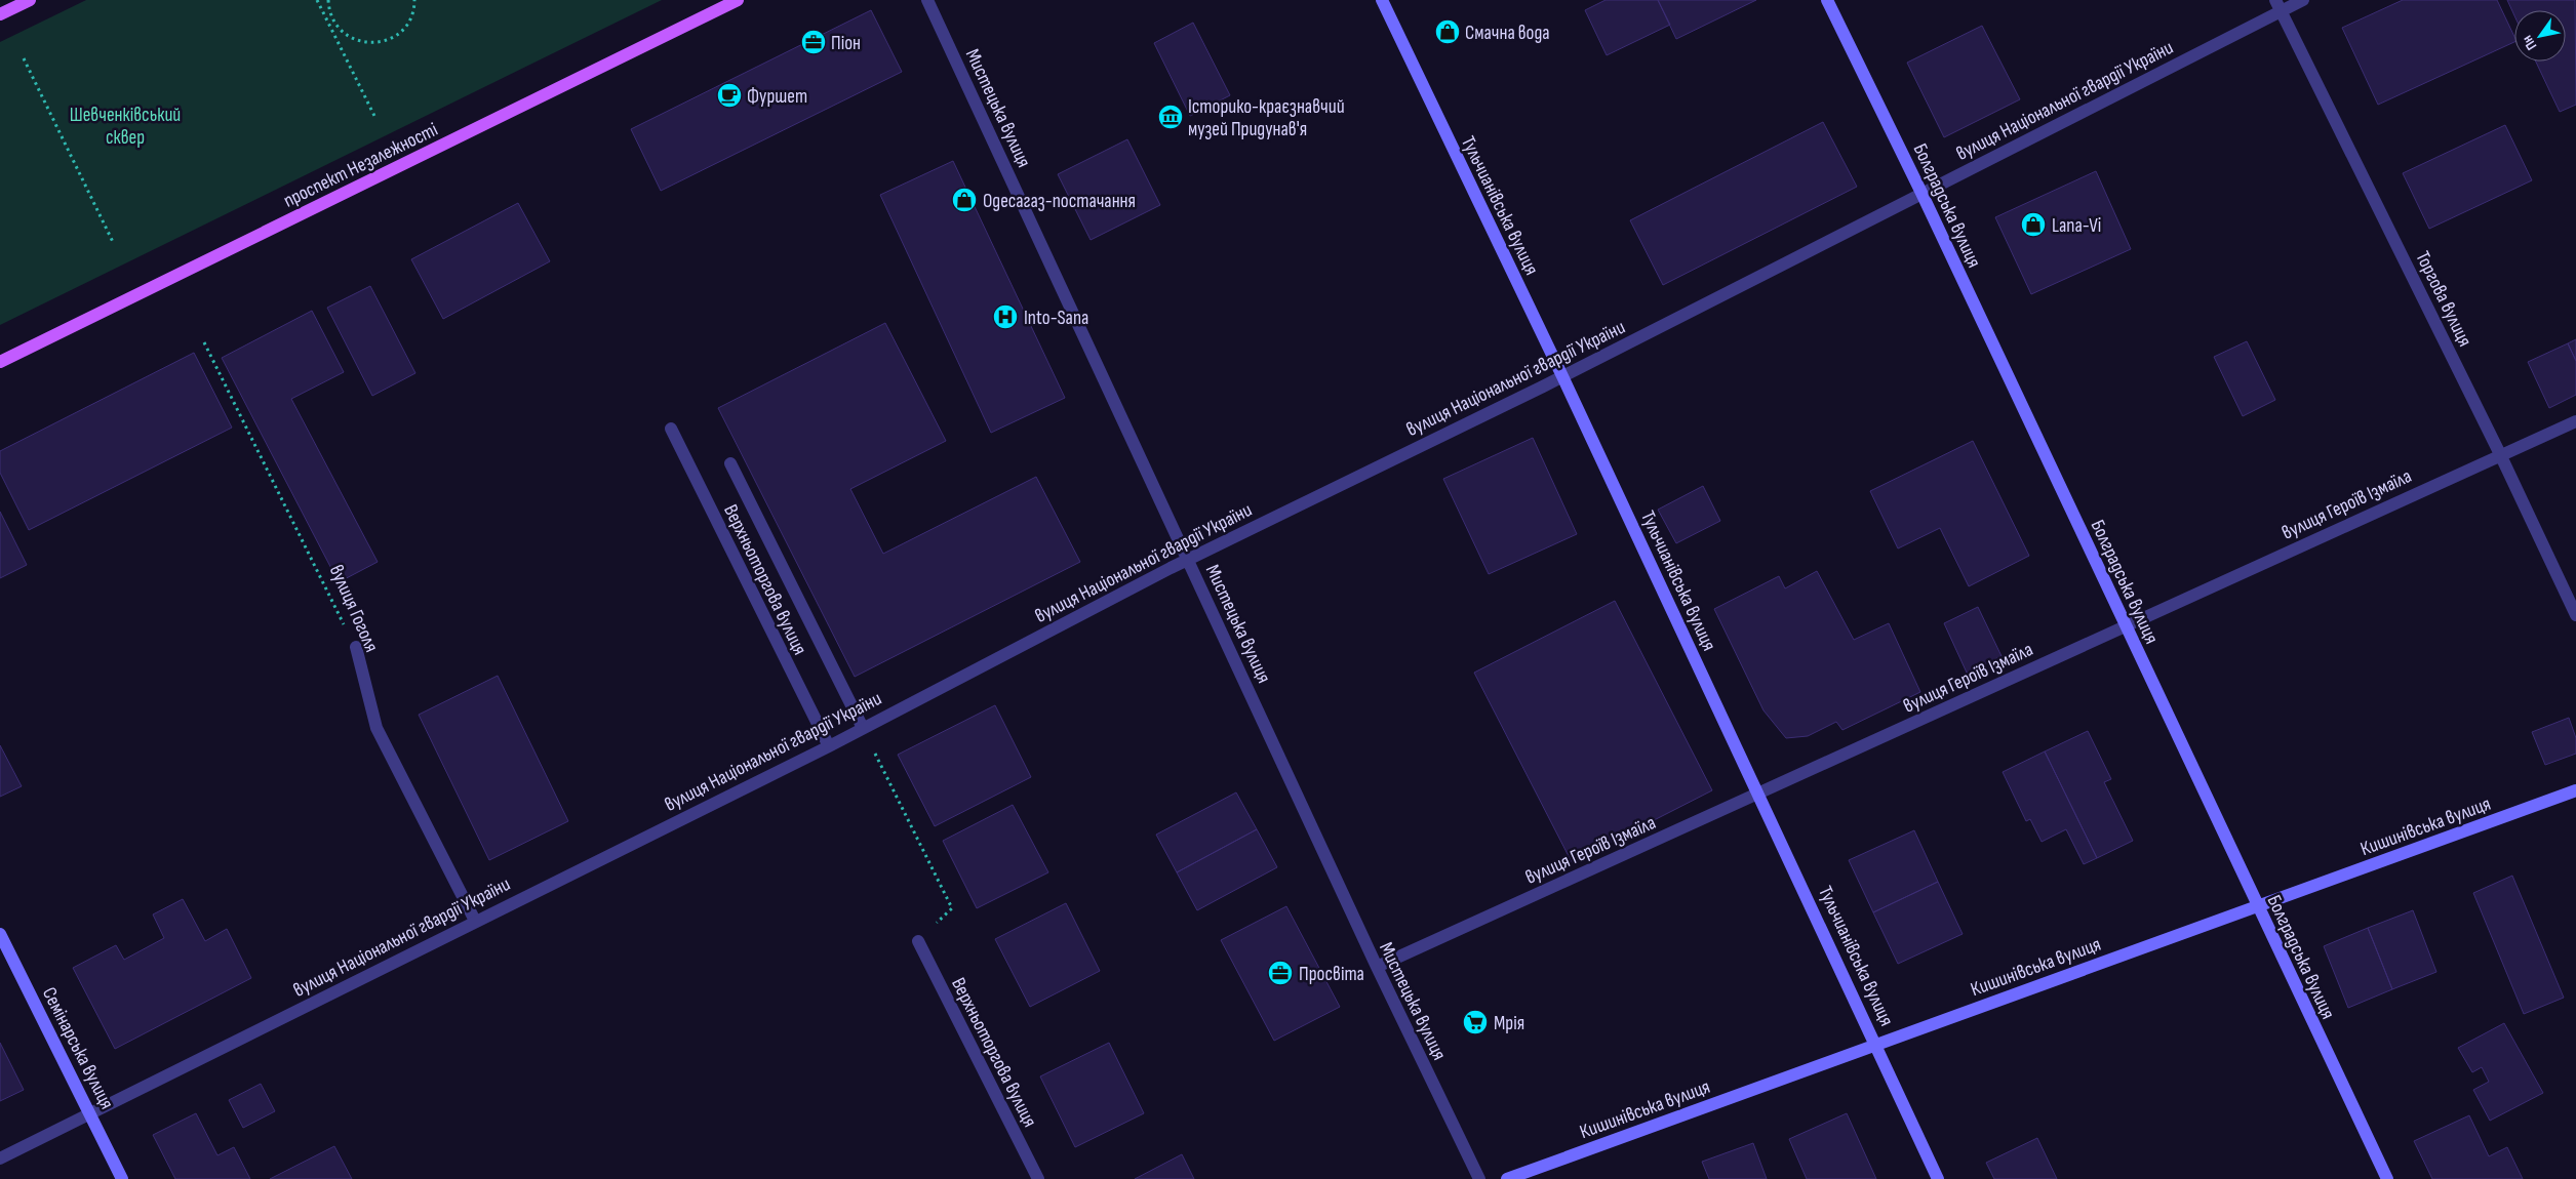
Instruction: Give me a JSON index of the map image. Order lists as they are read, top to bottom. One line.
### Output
{"streets":{"main road":["проспект Незалежності","Тульчианівська вулиця","Болградська вулиця","Кишинівська вулиця","Семінарська вулиця"],"street":["вулиця Національної гвардії України","Мистецька вулиця","Торгова вулиця","вулиця Героїв Ізмаїла","Верхньоторгова вулиця","вулиця Гоголя"]},"crossings":[["вулиця Національної гвардії України","Мистецька вулиця"],["вулиця Національної гвардії України","Тульчианівська вулиця"],["вулиця Національної гвардії України","Болградська вулиця"],["вулиця Національної гвардії України","Торгова вулиця"],["вулиця Національної гвардії України","Верхньоторгова вулиця"],["вулиця Національної гвардії України","вулиця Гоголя"],["вулиця Національної гвардії України","Семінарська вулиця"],["Мистецька вулиця","вулиця Героїв Ізмаїла"],["Тульчианівська вулиця","вулиця Героїв Ізмаїла"],["Тульчианівська вулиця","Кишинівська вулиця"],["Болградська вулиця","вулиця Героїв Ізмаїла"],["Болградська вулиця","Кишинівська вулиця"],["Торгова вулиця","вулиця Героїв Ізмаїла"]],"parks":["Шевченківський сквер"],"places":{"shop":["Смачна вода","Одесагаз-постачання","Lana-Vi"],"office":["Піон","Просвіта"],"cafe":["Фуршет"],"museum":["Історико-краєзнавчий музей Придунав'я"],"hospital":["Into-Sana"],"supermarket":["Мрія"]},"north":"bottom left"}
